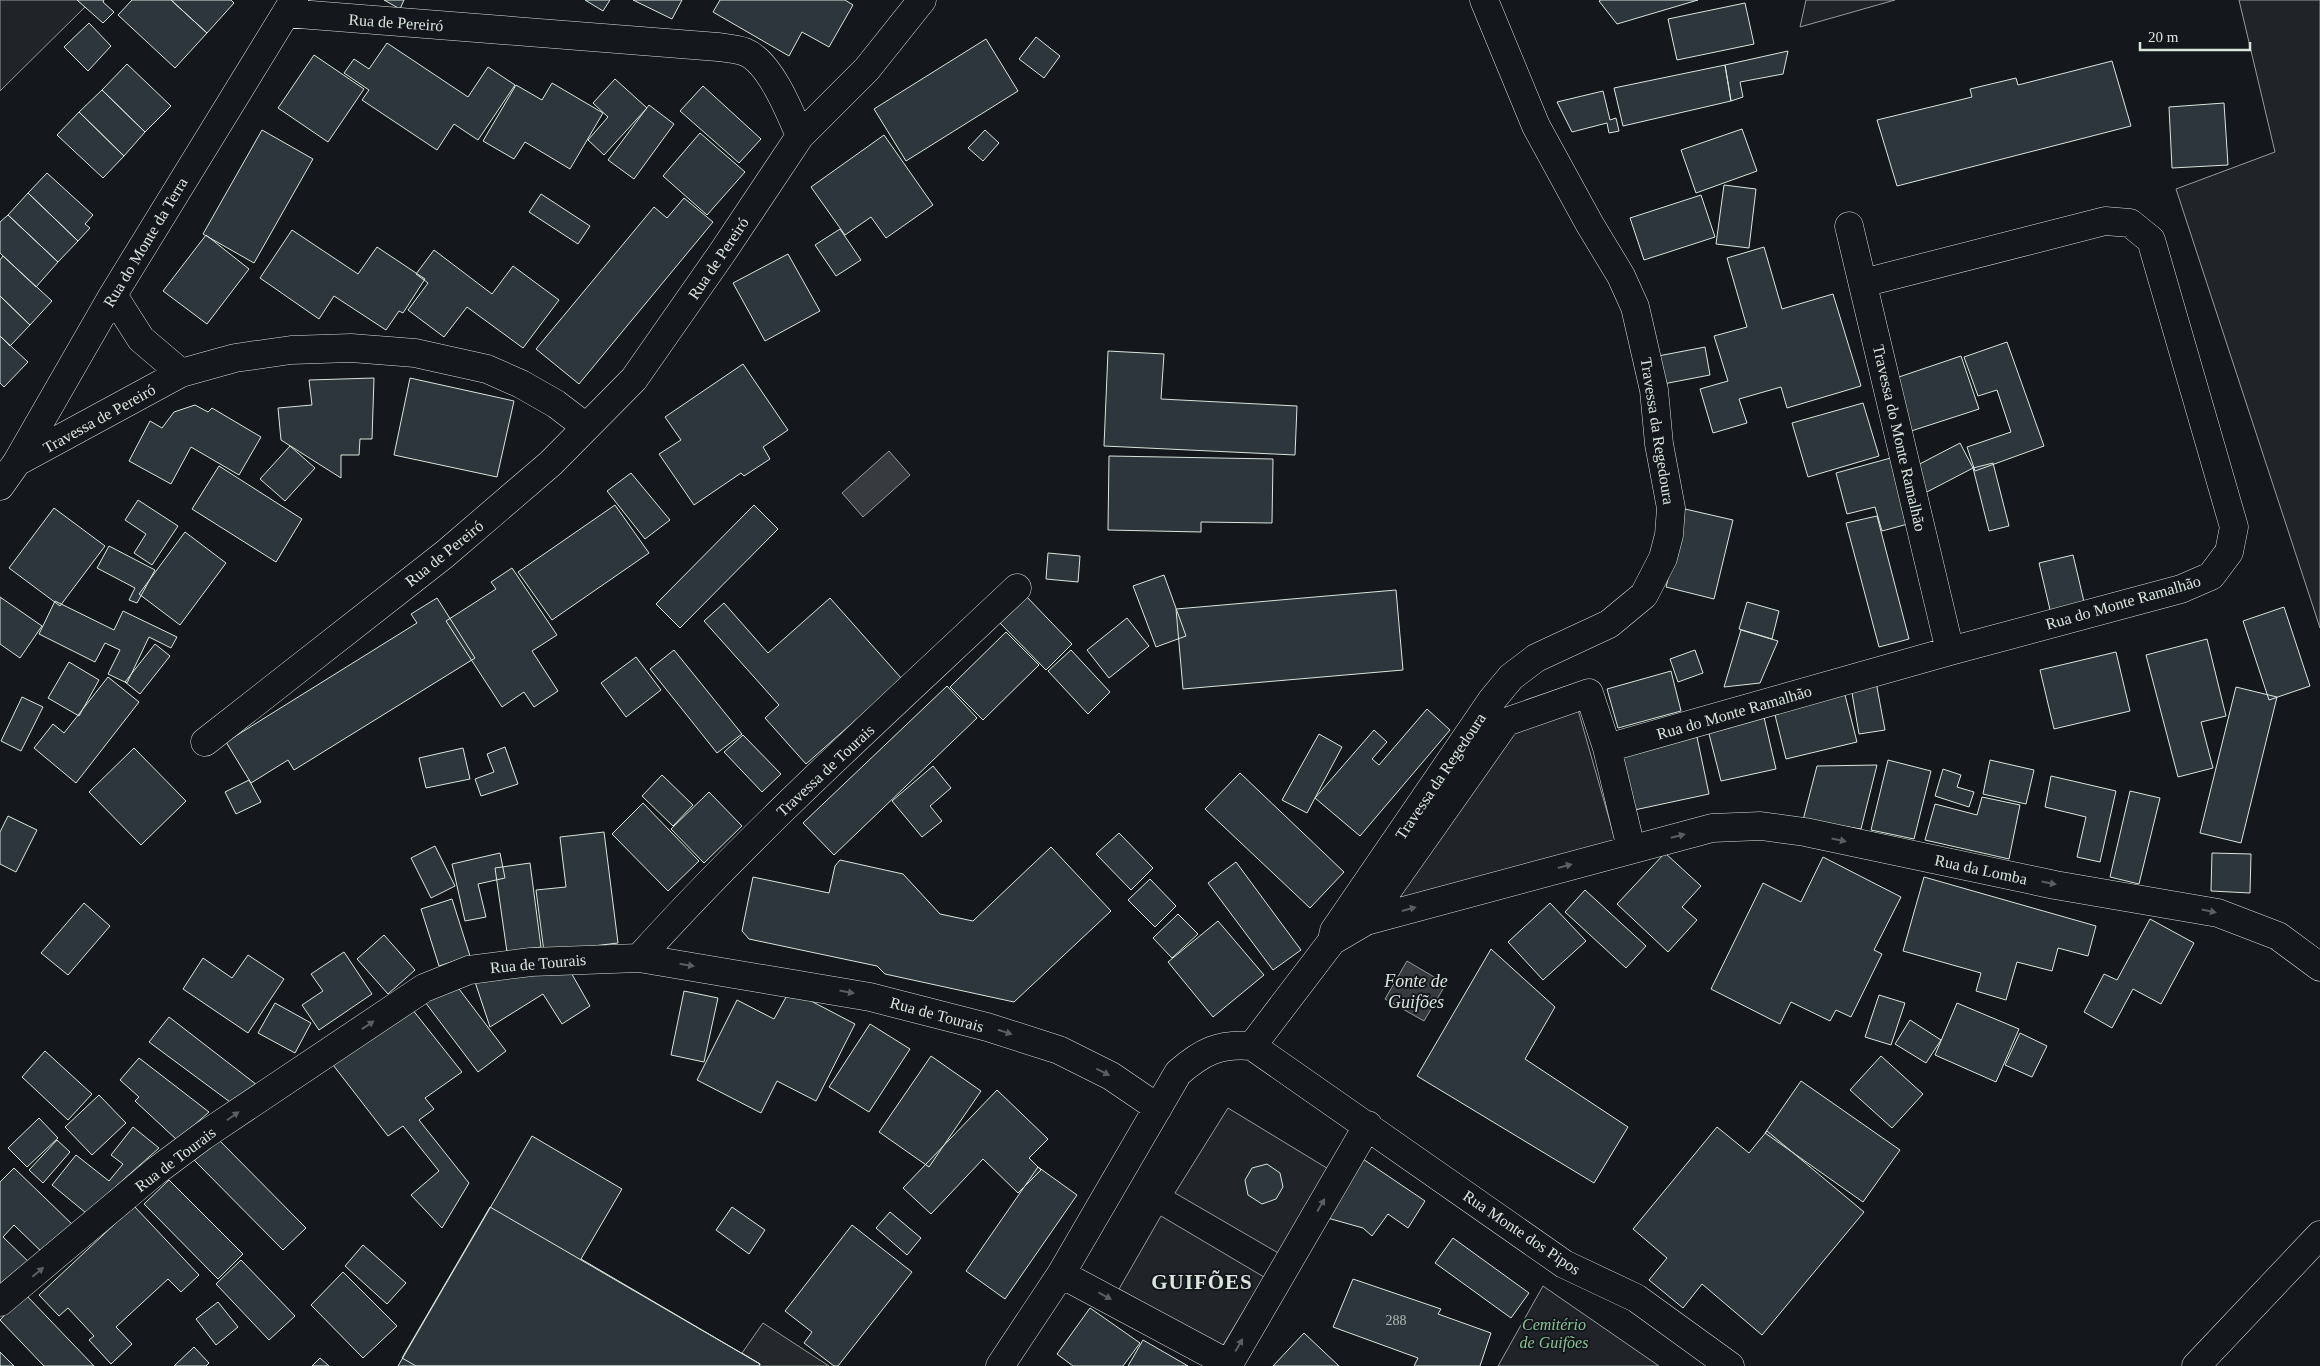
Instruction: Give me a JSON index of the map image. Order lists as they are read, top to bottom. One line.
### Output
{"streets":{"street":["Rua de Pereiró","Rua do Monte da Terra","Travessa de Pereiró","Travessa da Regedoura","Travessa do Monte Ramalhão","Rua do Monte Ramalhão","Travessa de Tourais","Rua da Lomba","Rua de Tourais","Rua Monte dos Pipos"]},"crossings":[["Rua de Pereiró","Rua do Monte da Terra"],["Rua de Pereiró","Travessa de Pereiró"],["Rua do Monte da Terra","Travessa de Pereiró"],["Travessa do Monte Ramalhão","Rua do Monte Ramalhão"],["Travessa de Tourais","Rua de Tourais"]],"one_way":["Rua da Lomba","Rua de Tourais"],"districts":["GUIFÕES"],"water":["Fonte de Guifões"],"parks":["Cemitério de Guifões"],"house_numbers":["288"],"scale_bar":"20 m"}
